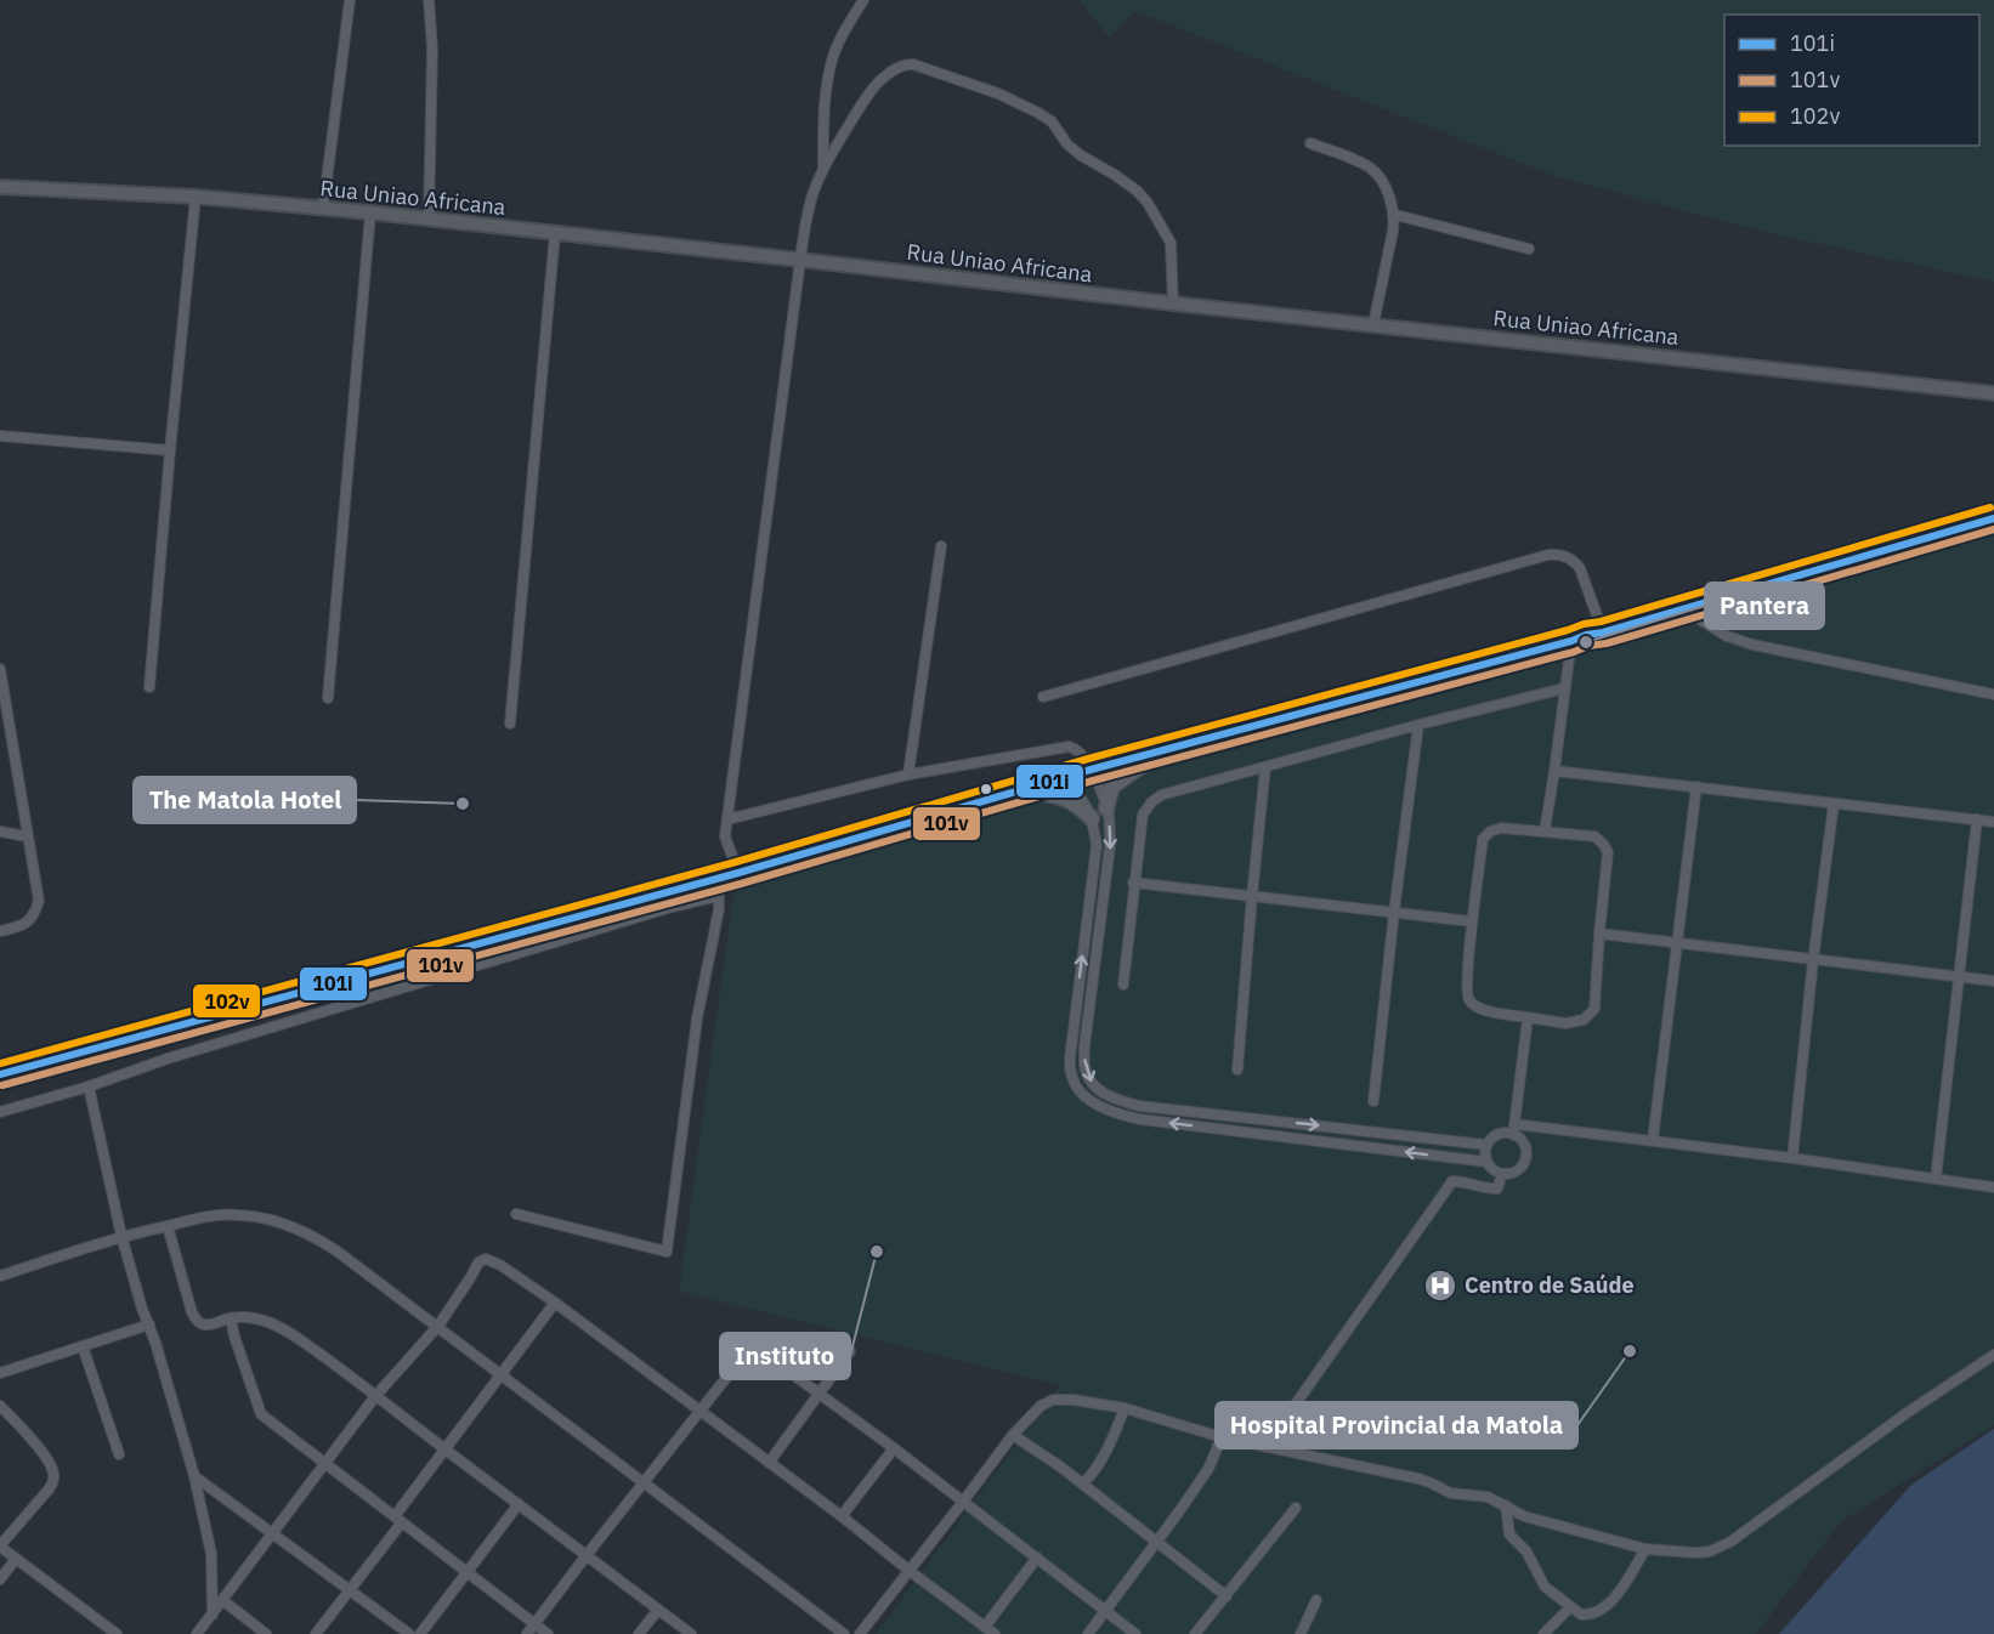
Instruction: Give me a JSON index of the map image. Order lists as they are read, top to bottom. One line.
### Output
{"streets":{"main road":["Rua Uniao Africana"]},"places":{"other":["Pantera","The Matola Hotel","Instituto","Hospital Provincial da Matola"],"hospital":["Centro de Saúde"]},"lines":["transit line 102v","transit line 101i","transit line 101v"],"legend":["101i","101v","102v"]}
